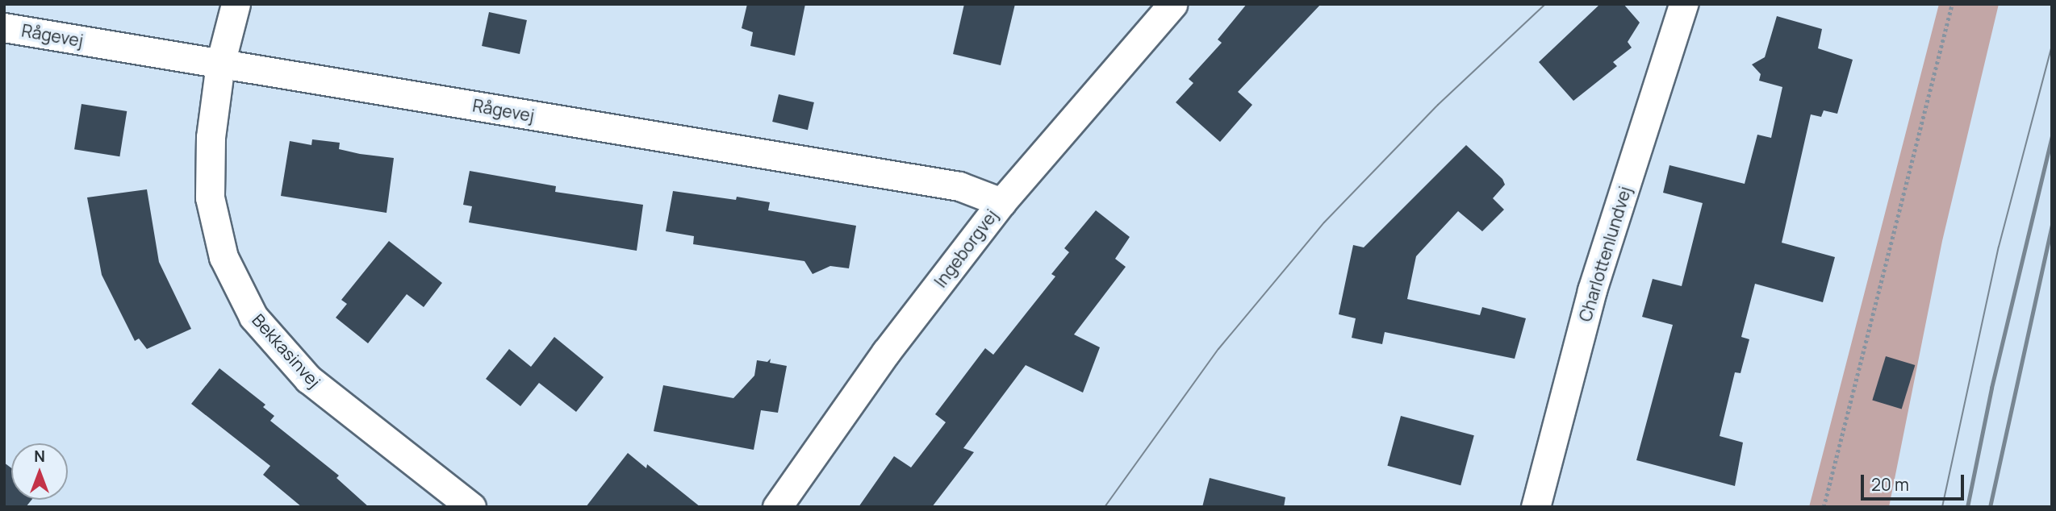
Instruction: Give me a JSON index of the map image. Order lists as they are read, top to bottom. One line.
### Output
{"streets":{"street":["Rågevej","Ingeborgvej","Charlottenlundvej","Bekkasinvej"]},"crossings":[["Rågevej","Ingeborgvej"],["Rågevej","Bekkasinvej"]],"scale_bar":"20 m","north":"top"}
